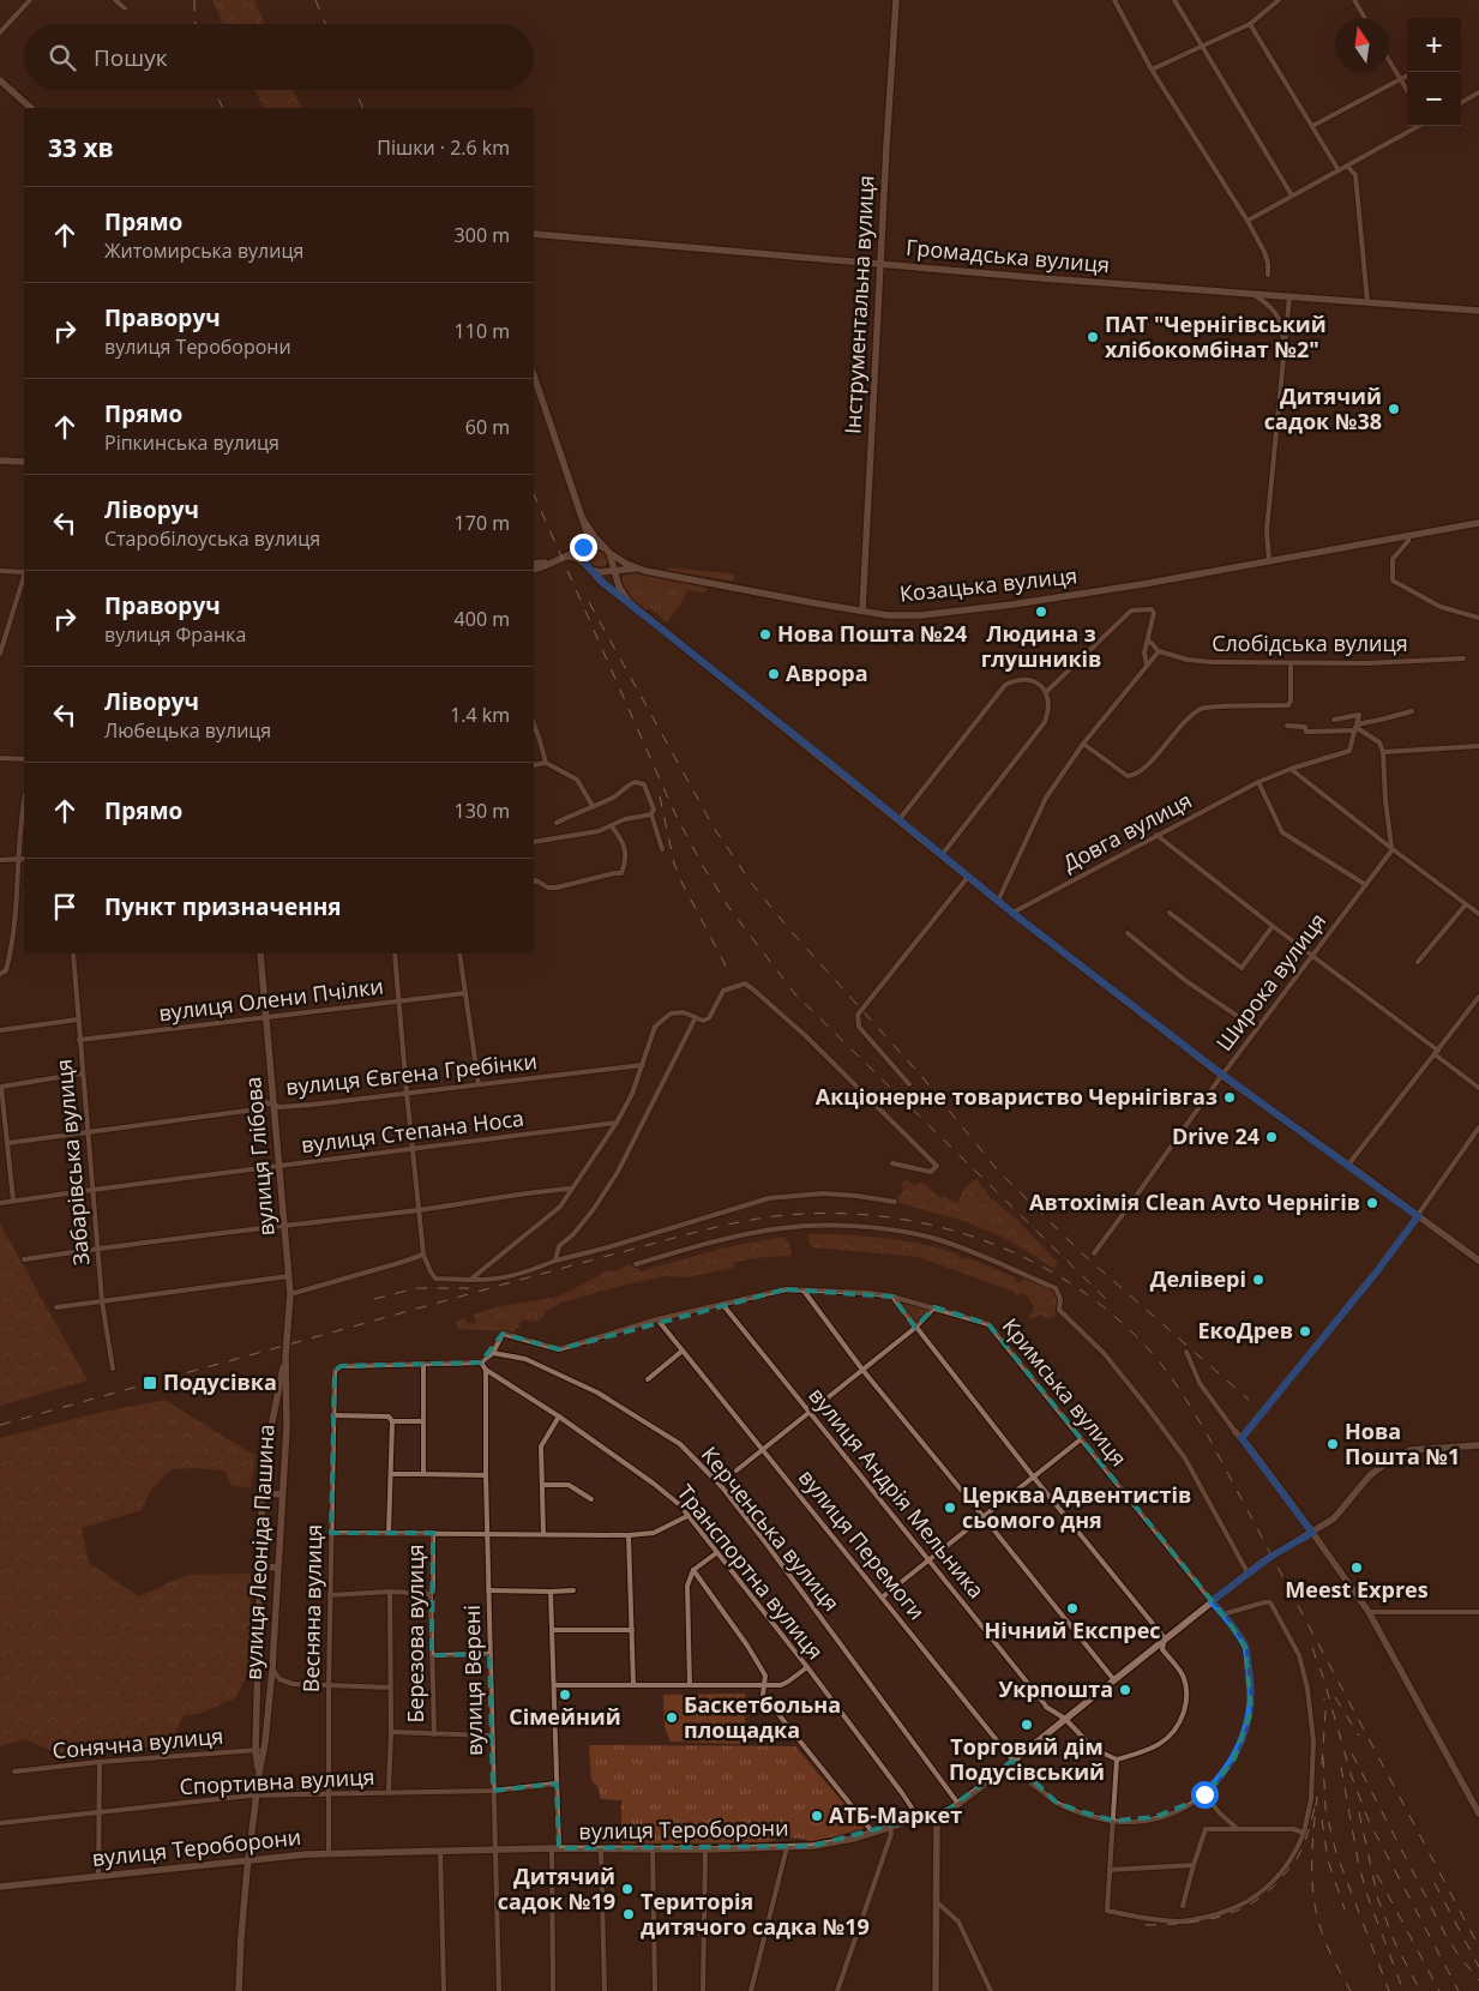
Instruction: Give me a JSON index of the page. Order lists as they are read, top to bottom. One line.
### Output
{"streets":{"main road":["Громадська вулиця","Інструментальна вулиця","Козацька вулиця","вулиця Глібова","вулиця Леоніда Пашина","вулиця Тероборони"],"street":["Слобідська вулиця","Довга вулиця","Широка вулиця","вулиця Олени Пчілки","вулиця Євгена Гребінки","вулиця Степана Носа","Забарівська вулиця","Кримська вулиця","вулиця Андрія Мельника","Керченська вулиця","вулиця Перемоги","Транспортна вулиця","Весняна вулиця","Березова вулиця","вулиця Верені","Сонячна вулиця","Спортивна вулиця"]},"crossings":[["Громадська вулиця","Інструментальна вулиця"],["Інструментальна вулиця","Козацька вулиця"],["вулиця Олени Пчілки","вулиця Глібова"],["вулиця Олени Пчілки","Забарівська вулиця"],["вулиця Євгена Гребінки","вулиця Глібова"],["вулиця Євгена Гребінки","Забарівська вулиця"],["вулиця Степана Носа","вулиця Глібова"],["вулиця Степана Носа","Забарівська вулиця"],["вулиця Глібова","вулиця Леоніда Пашина"],["Кримська вулиця","вулиця Андрія Мельника"],["Кримська вулиця","Керченська вулиця"],["Кримська вулиця","вулиця Перемоги"],["Кримська вулиця","вулиця Тероборони"],["вулиця Андрія Мельника","вулиця Тероборони"],["Керченська вулиця","вулиця Тероборони"],["вулиця Перемоги","вулиця Тероборони"],["вулиця Леоніда Пашина","Сонячна вулиця"],["Транспортна вулиця","вулиця Верені"],["Транспортна вулиця","вулиця Тероборони"],["Весняна вулиця","Спортивна вулиця"],["Весняна вулиця","вулиця Тероборони"],["Березова вулиця","Спортивна вулиця"],["вулиця Верені","Спортивна вулиця"],["вулиця Верені","вулиця Тероборони"]],"places":{"other":["ПАТ \"Чернігівський хлібокомбінат №2\"","Дитячий садок №38","Людина з глушників","Нова Пошта №24","Аврора","Акціонерне товариство Чернігівгаз","Drive 24","Автохімія Clean Avto Чернігів","Делівері","ЕкоДрев","Нова Пошта №1","Церква Адвентистів сьомого дня","Meest Expres","Нічний Експрес","Укрпошта","Сімейний","Баскетбольна площадка","Торговий дім Подусівський","АТБ-Маркет","Дитячий садок №19","Територія дитячого садка №19"],"transit":["Подусівка"]},"north":"top","page":{"map_buttons":["+","−"],"search":"Пошук","heading":["33 хв","Пішки · 2.6 km"],"list":[["Прямо","Житомирська вулиця","300 m"],["Праворуч","вулиця Тероборони","110 m"],["Прямо","Ріпкинська вулиця","60 m"],["Ліворуч","Старобілоуська вулиця","170 m"],["Праворуч","вулиця Франка","400 m"],["Ліворуч","Любецька вулиця","1.4 km"],["Прямо","130 m"],"Пункт призначення"]}}
